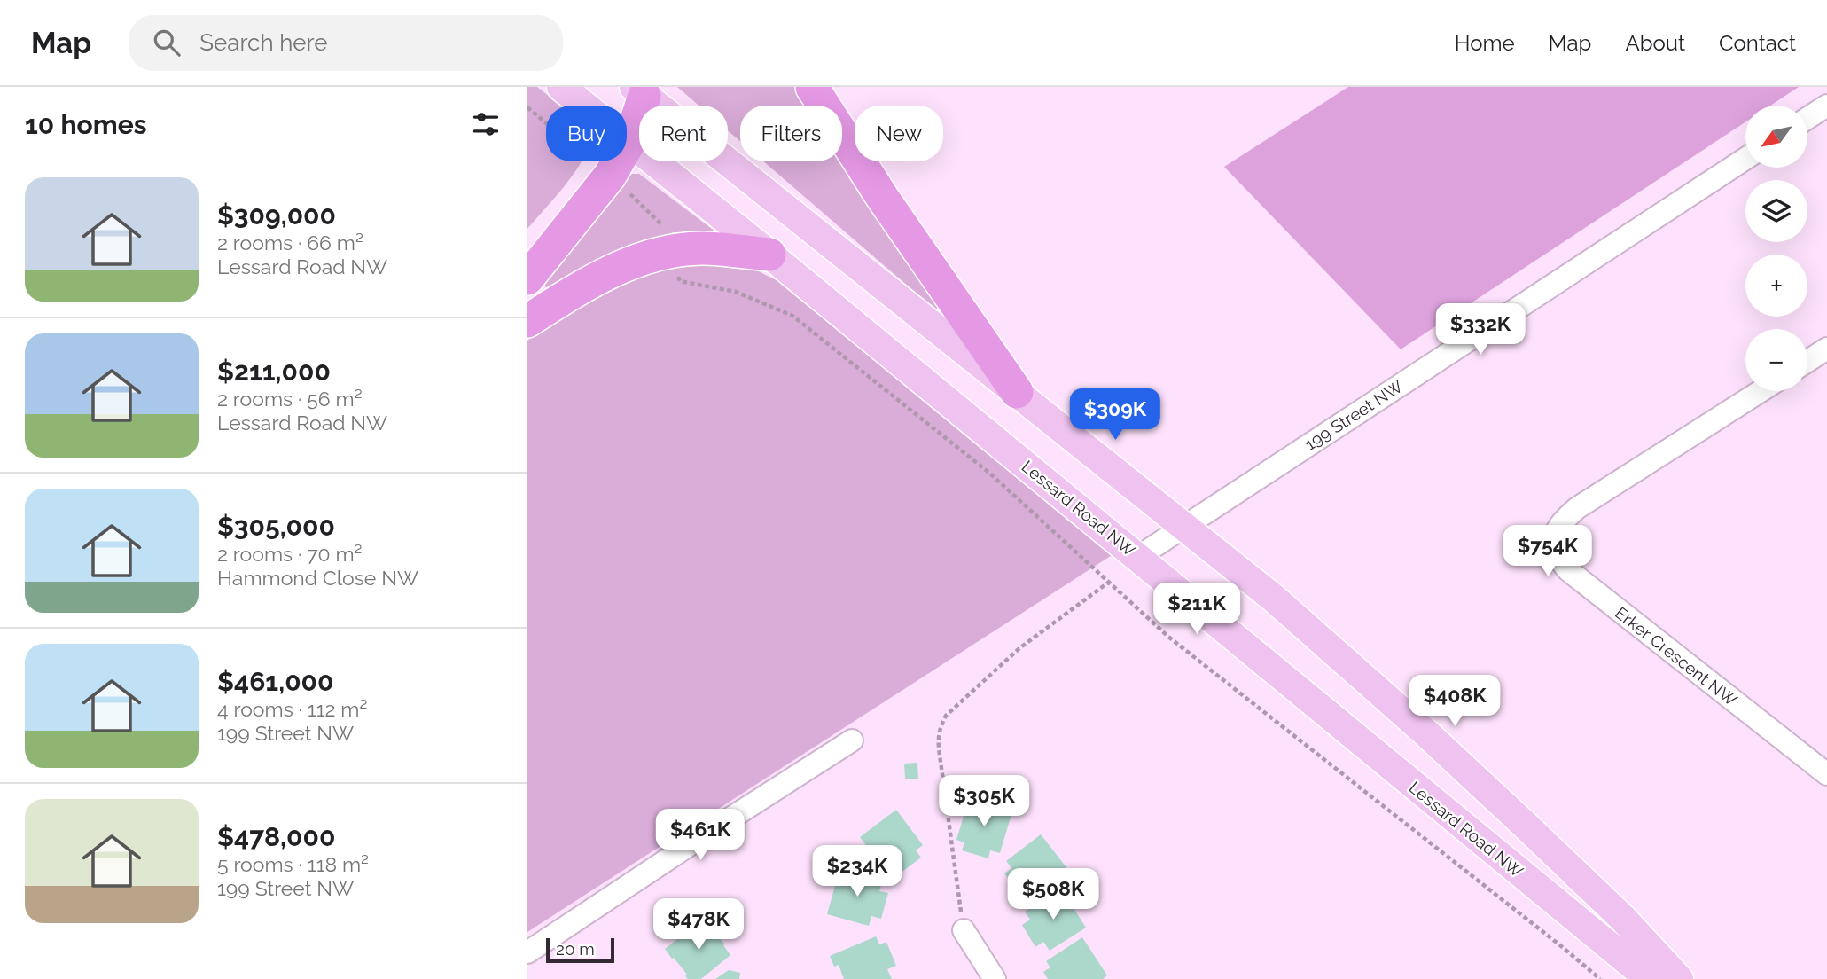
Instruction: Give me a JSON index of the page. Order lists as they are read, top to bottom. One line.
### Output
{"streets":{"main road":["Lessard Road NW"],"street":["199 Street NW","Erker Crescent NW"]},"crossings":[["199 Street NW","Lessard Road NW"]],"scale_bar":"20 m","north":"bottom left","page":{"header":"Map","search":"Search here","nav":["Home","Map","About","Contact"],"heading":"10 homes","map_buttons":["+","−"],"chip":["Buy","Rent","Filters","New"],"list":[{"name":"$309,000","note":"2 rooms · 66 m² · Lessard Road NW"},{"name":"$211,000","note":"2 rooms · 56 m² · Lessard Road NW"},{"name":"$305,000","note":"2 rooms · 70 m² · Hammond Close NW"},{"name":"$461,000","note":"4 rooms · 112 m² · 199 Street NW"},{"name":"$478,000","note":"5 rooms · 118 m² · 199 Street NW"}],"price":["$332K","$309K","$754K","$211K","$408K","$305K","$461K","$234K","$508K","$478K"],"scale":"20 m"}}
